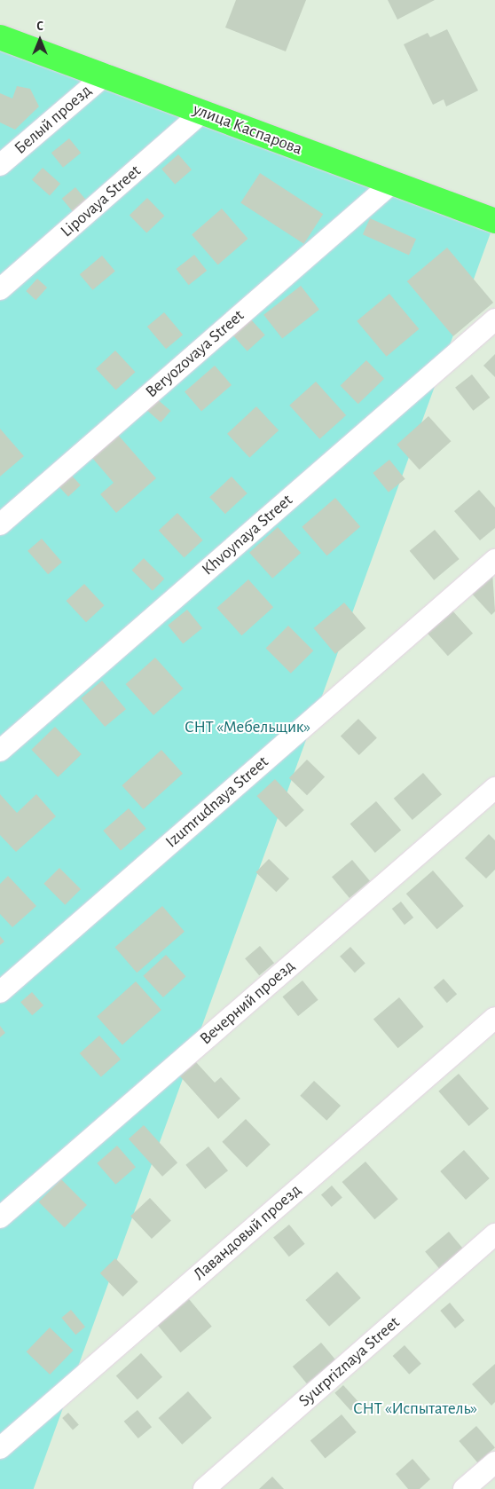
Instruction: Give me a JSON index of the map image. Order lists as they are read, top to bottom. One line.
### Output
{"streets":{"main road":["улица Каспарова"],"street":["Белый проезд","Lipovaya Street","Beryozovaya Street","Khvoynaya Street","Izumrudnaya Street","Вечерний проезд","Лавандовый проезд","Syurpriznaya Street"]},"crossings":[["Белый проезд","улица Каспарова"],["улица Каспарова","Lipovaya Street"],["улица Каспарова","Beryozovaya Street"]],"parks":["СНТ «Мебельщик»","СНТ «Испытатель»"],"north":"top"}
